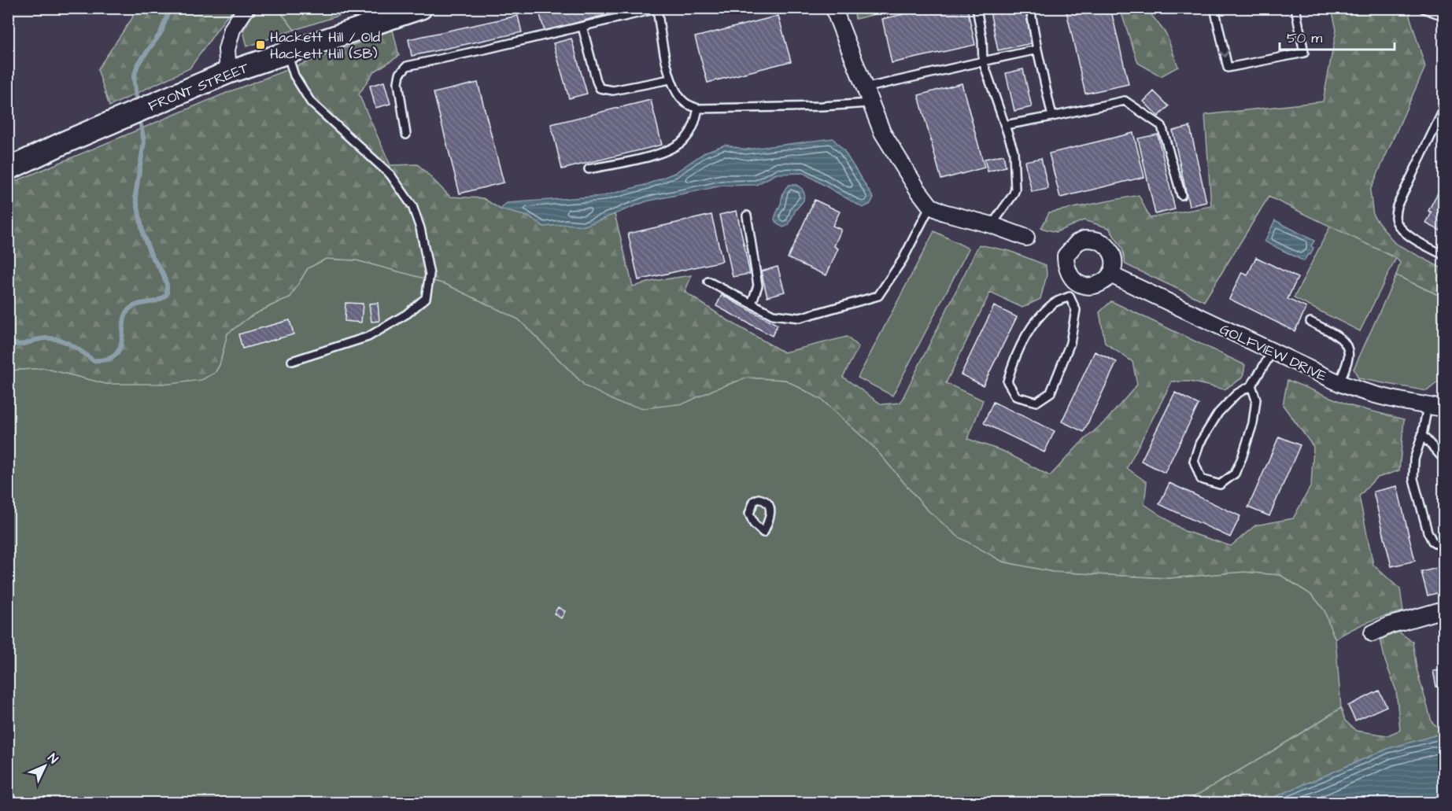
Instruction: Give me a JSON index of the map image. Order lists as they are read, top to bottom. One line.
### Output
{"streets":{"main road":["FRONT STREET"],"street":["GOLFVIEW DRIVE"]},"places":{"transit":["Hackett Hill / Old Hackett Hill (SB)"]},"scale_bar":"50 m","north":"top right"}
